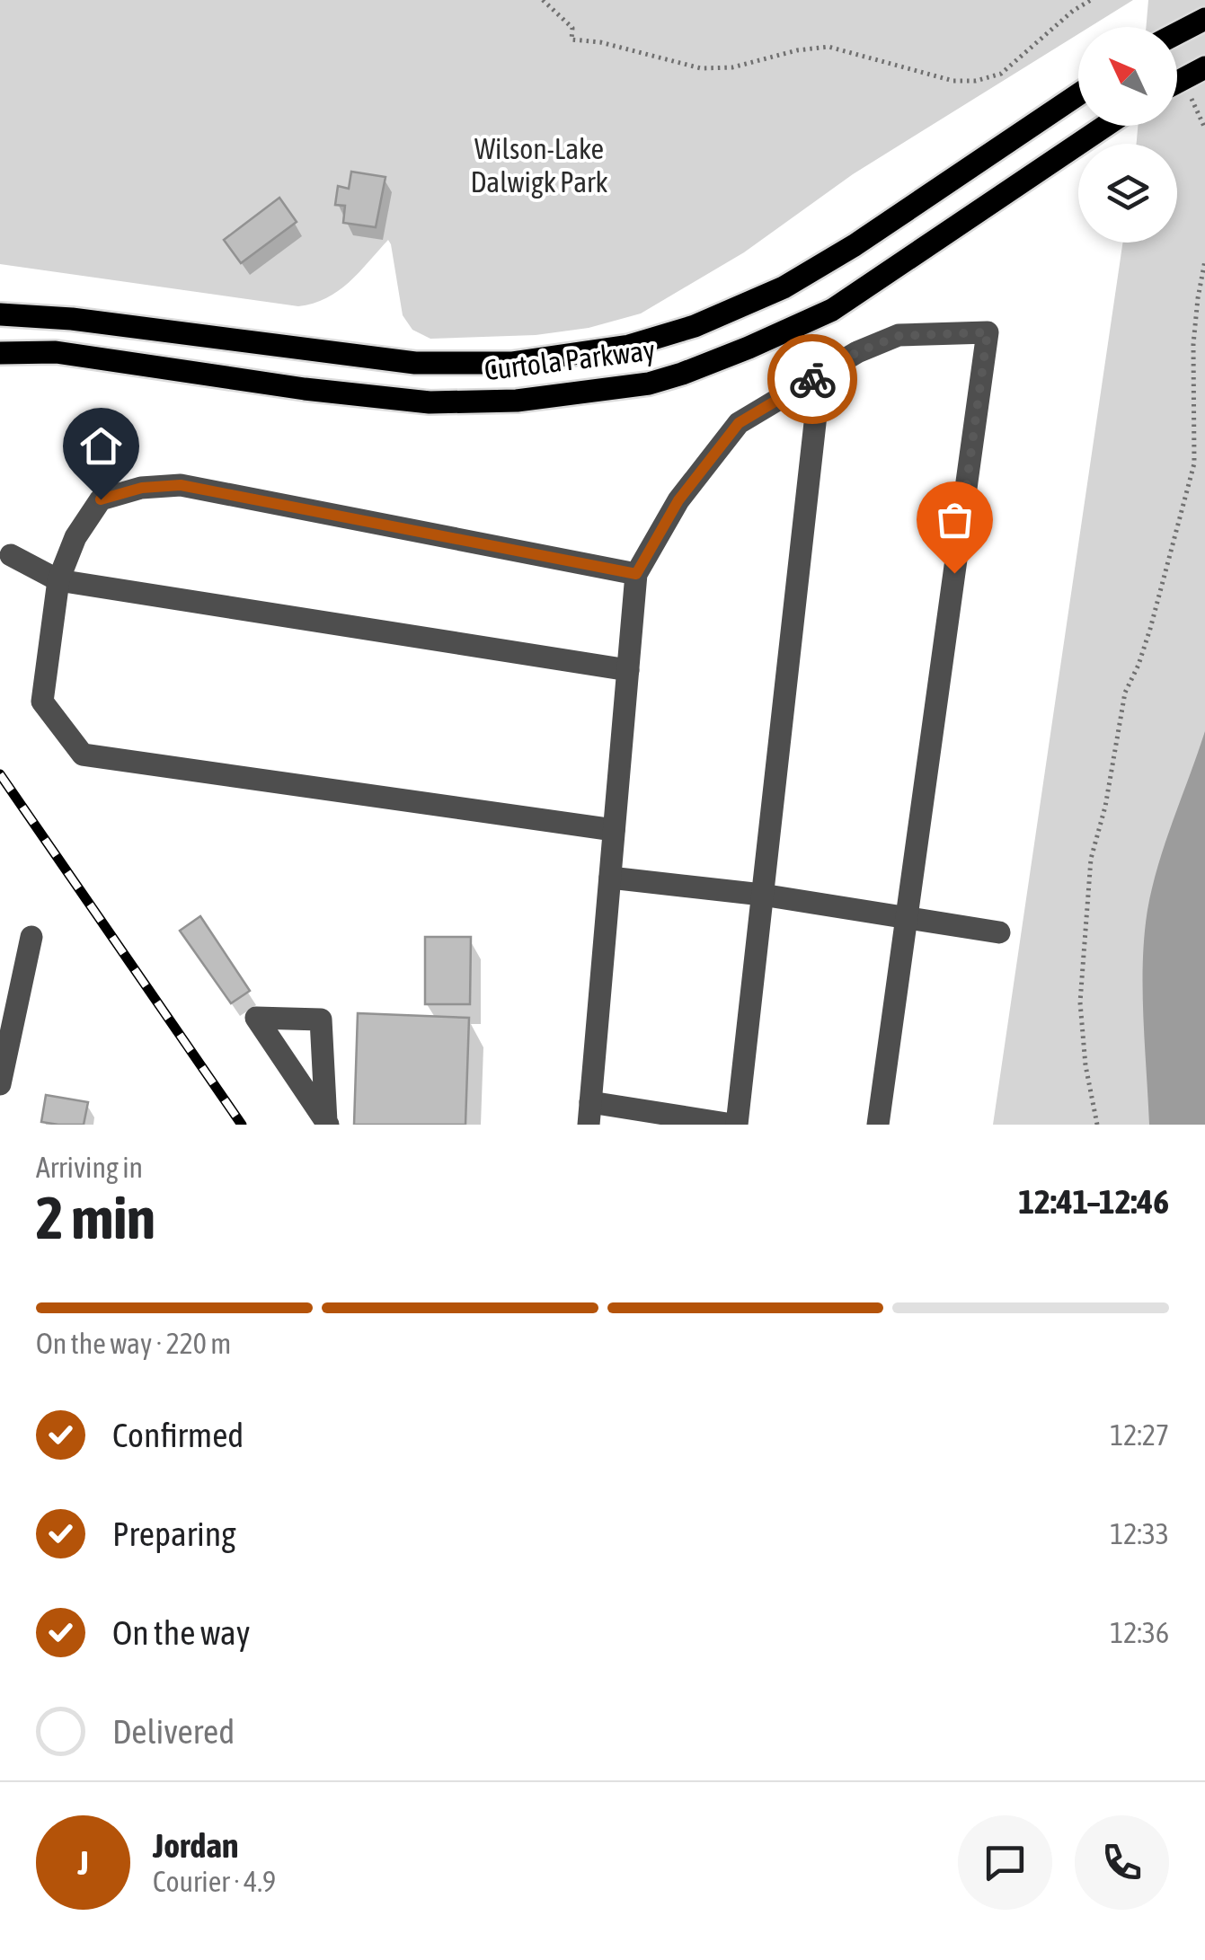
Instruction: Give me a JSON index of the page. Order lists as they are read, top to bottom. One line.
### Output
{"streets":{"main road":["Curtola Parkway"]},"parks":["Wilson-Lake Dalwigk Park"],"north":"top left","page":{"heading":["2 min","Arriving in","12:41–12:46"],"panel":["Jordan","Courier · 4.9"],"bar":"On the way · 220 m","list":[["Confirmed","12:27"],["Preparing","12:33"],["On the way","12:36"],"Delivered"],"round":"J"}}
